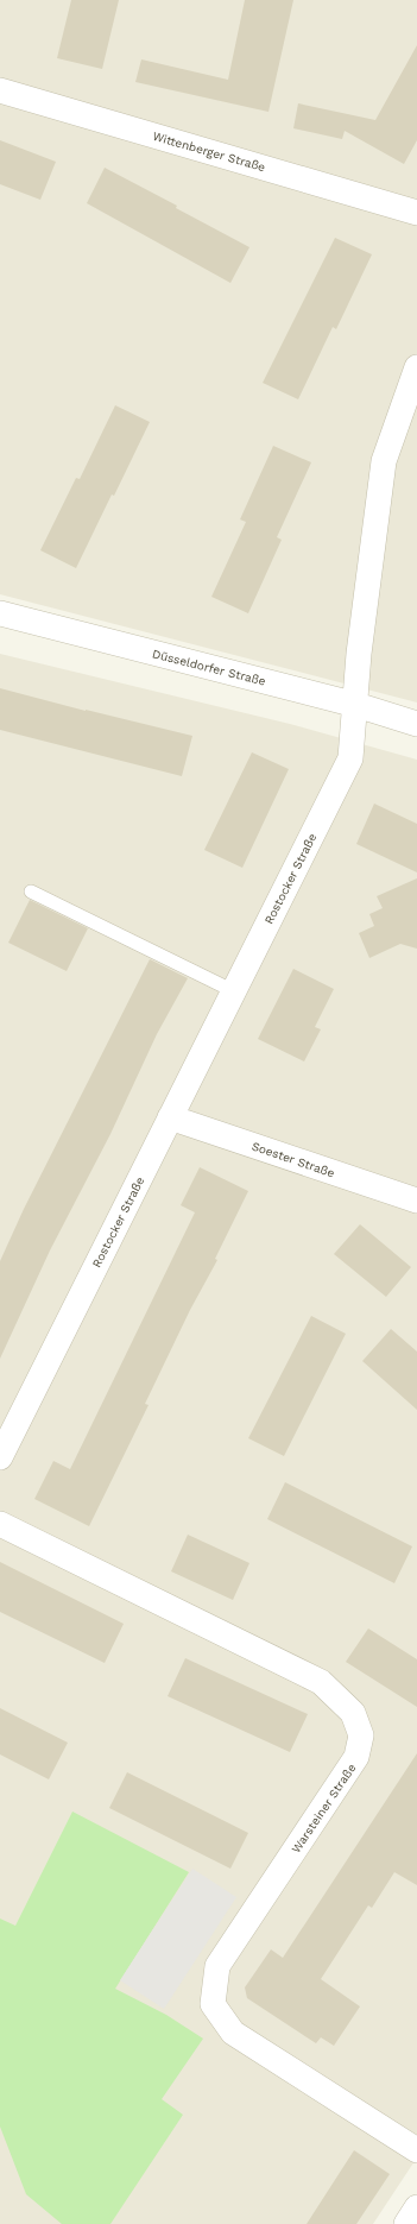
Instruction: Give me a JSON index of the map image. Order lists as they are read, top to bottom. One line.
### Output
{"streets":{"street":["Wittenberger Straße","Düsseldorfer Straße","Rostocker Straße","Soester Straße","Warsteiner Straße"]},"crossings":[["Düsseldorfer Straße","Rostocker Straße"],["Rostocker Straße","Soester Straße"]]}
